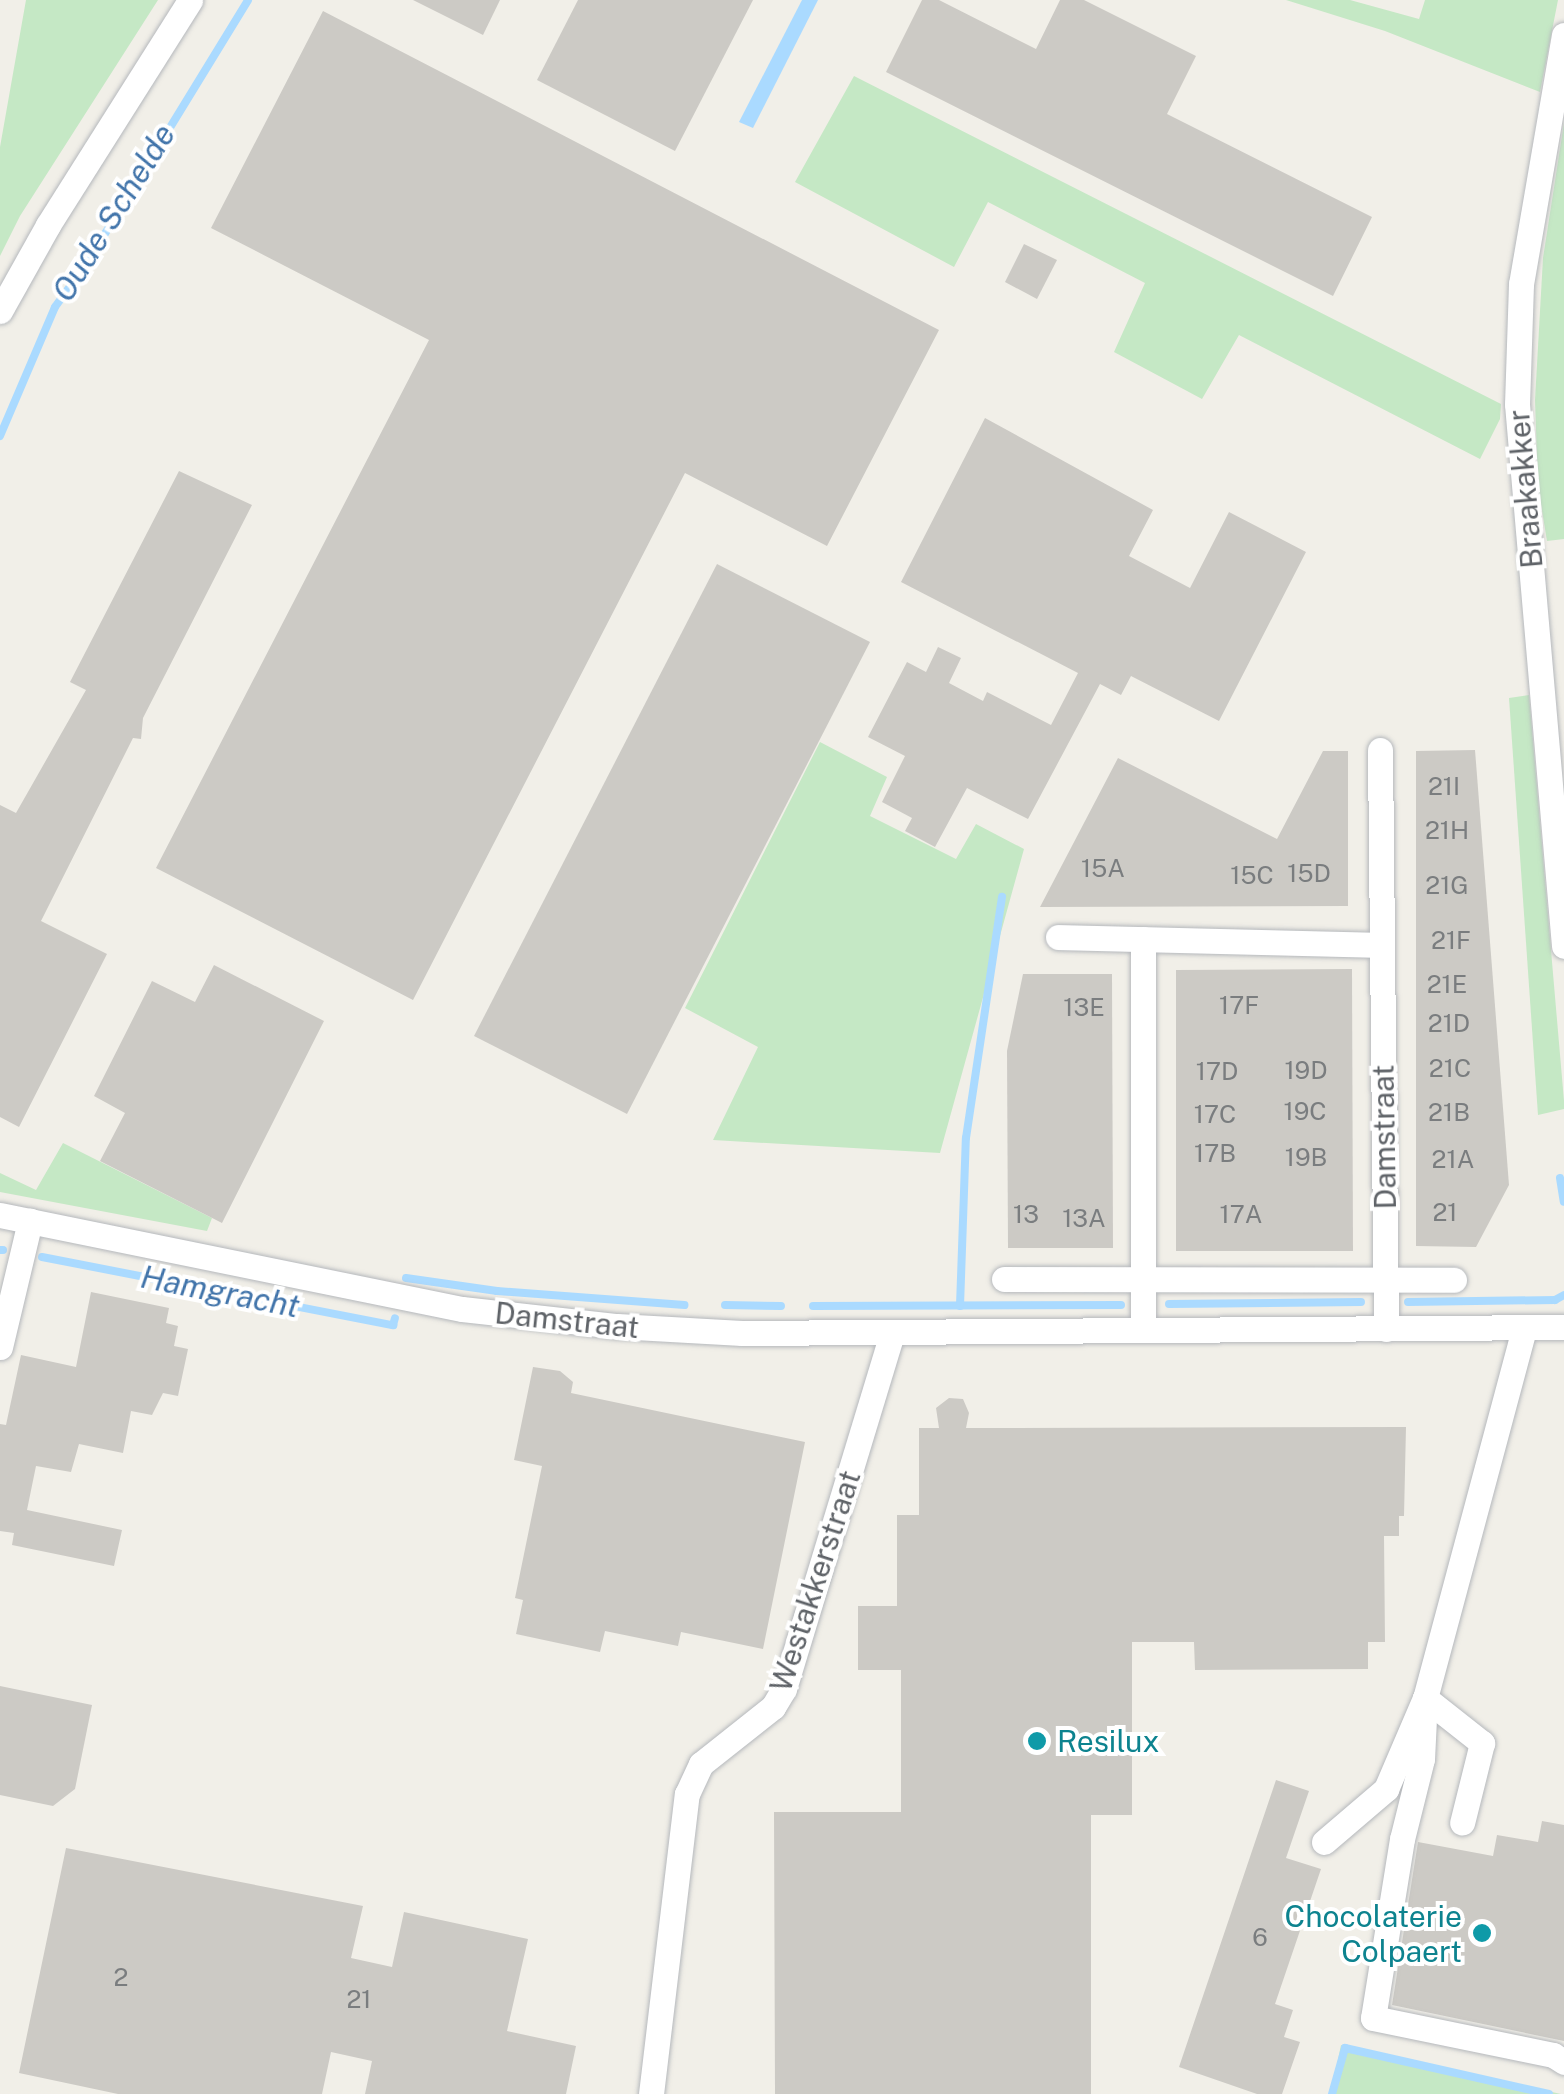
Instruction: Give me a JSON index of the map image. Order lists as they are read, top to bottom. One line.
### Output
{"streets":{"street":["Braakakker","Damstraat","Westakkerstraat"]},"crossings":[["Damstraat","Westakkerstraat"]],"water":["Oude Schelde","Hamgracht"],"places":["Resilux","Chocolaterie Colpaert"],"house_numbers":["21I","21H","15A","15D","15C","21G","21F","21E","17F","13E","21D","21C","19D","17D","19C","21B","17C","17B","19B","21A","21","13","17A","13A","6","2","21"]}
